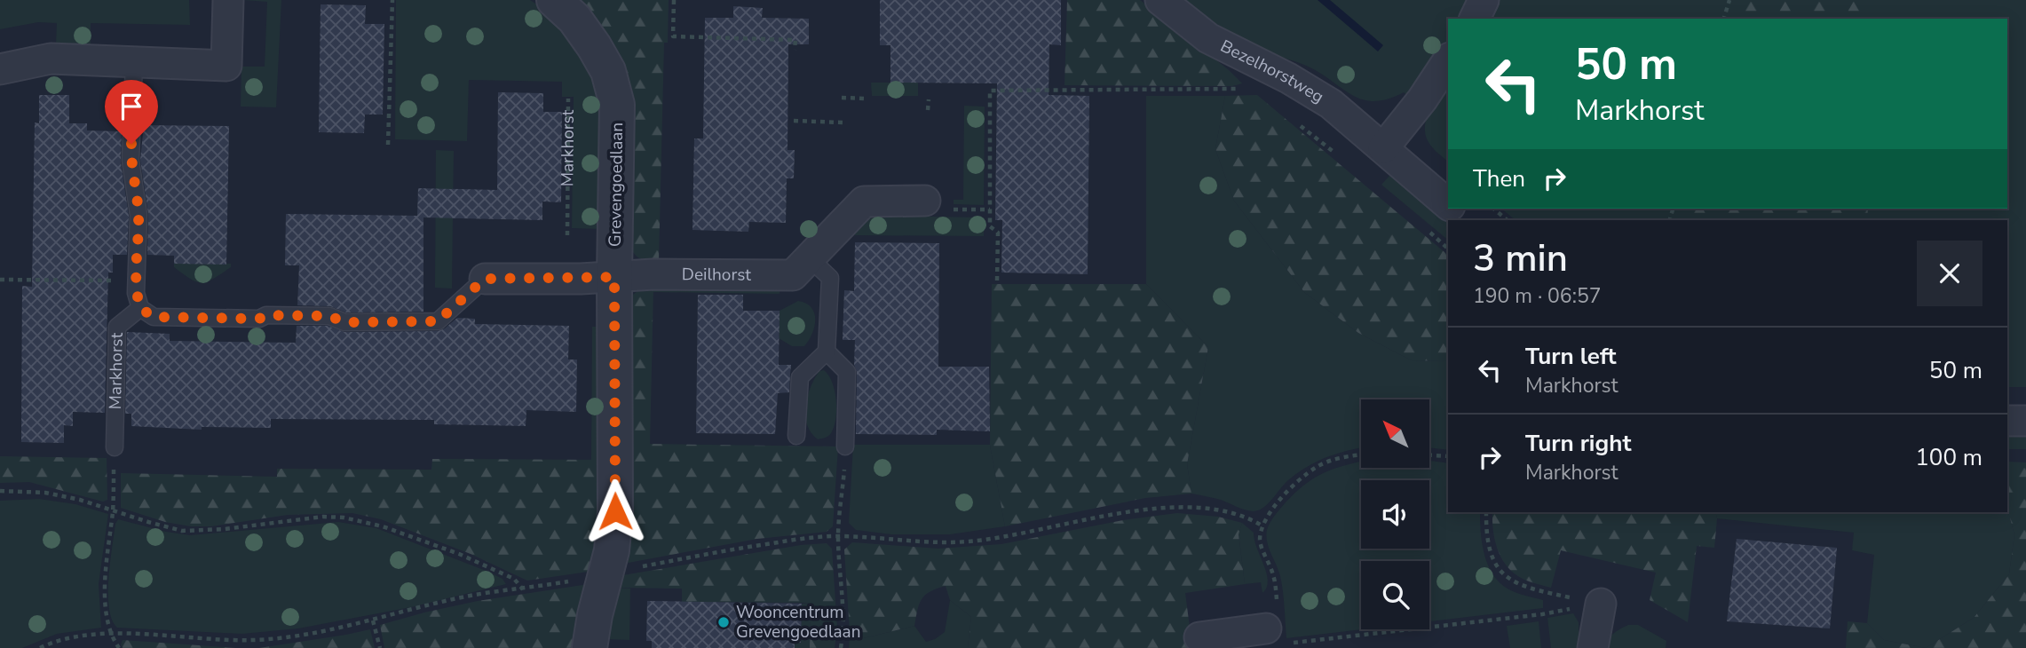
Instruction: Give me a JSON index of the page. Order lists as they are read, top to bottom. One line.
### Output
{"streets":{"street":["Bezelhorstweg","Grevengoedlaan","Deilhorst"],"lane":["Markhorst"]},"crossings":[["Grevengoedlaan","Deilhorst"]],"places":["Wooncentrum Grevengoedlaan"],"north":"top left","page":{"turn":["50 m","Markhorst"],"then":"Then","heading":["3 min","190 m · 06:57"],"list":[{"name":"Turn left","note":"Markhorst","value":"50 m"},{"name":"Turn right","note":"Markhorst","value":"100 m"}]}}
